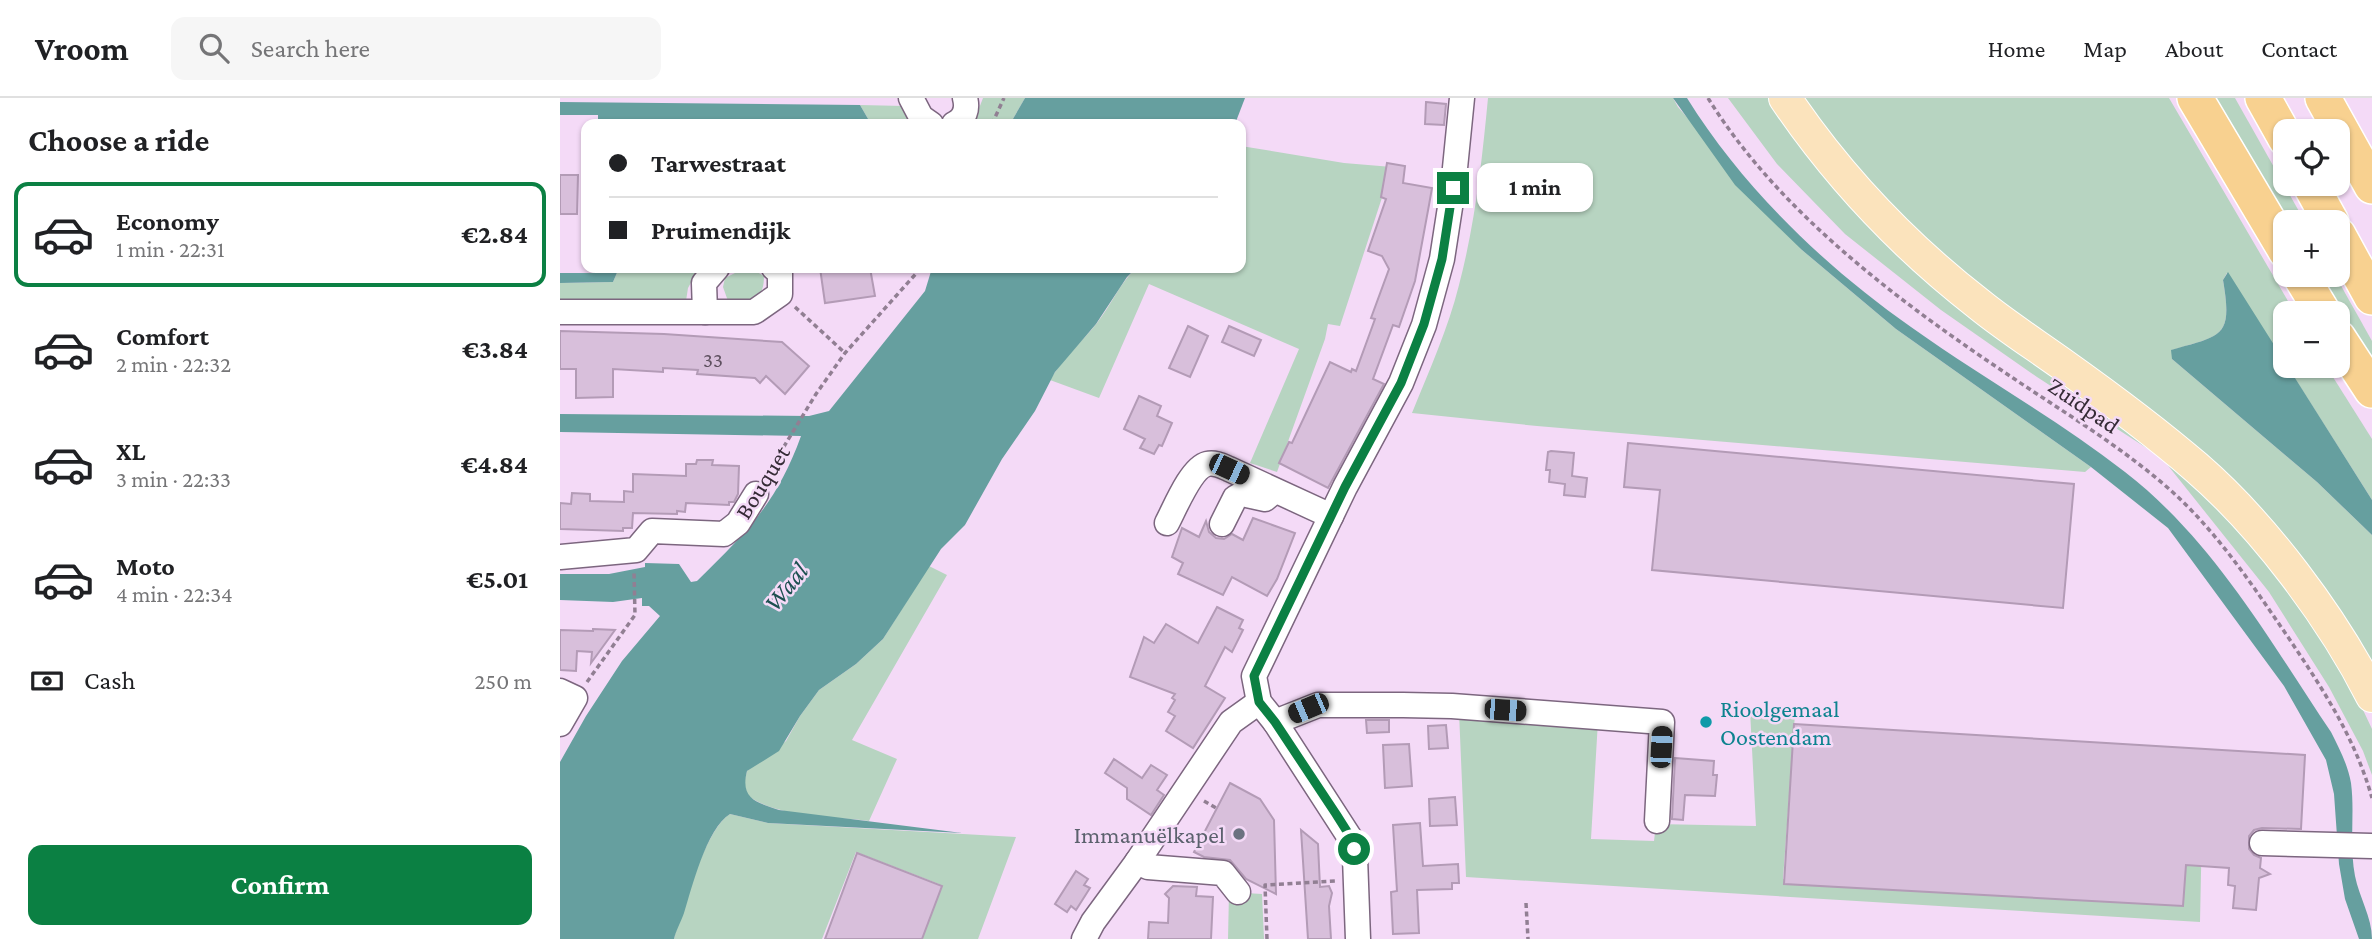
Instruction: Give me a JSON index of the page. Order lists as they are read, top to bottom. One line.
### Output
{"streets":{"street":["Bouquet"],"path":["Zuidpad"]},"water":["Waal"],"places":["Rioolgemaal Oostendam","Immanuëlkapel"],"house_numbers":["33"],"page":{"header":"Vroom","search":"Search here","nav":["Home","Map","About","Contact"],"heading":"Choose a ride","map_buttons":["+","−"],"banner":["Tarwestraat","Pruimendijk"],"bubble":"1 min","list":[{"name":"Economy","note":"1 min · 22:31","value":"€2.84"},{"name":"Comfort","note":"2 min · 22:32","value":"€3.84"},{"name":"XL","note":"3 min · 22:33","value":"€4.84"},{"name":"Moto","note":"4 min · 22:34","value":"€5.01"}],"pay":["Cash","250 m"],"buttons":"Confirm"}}
